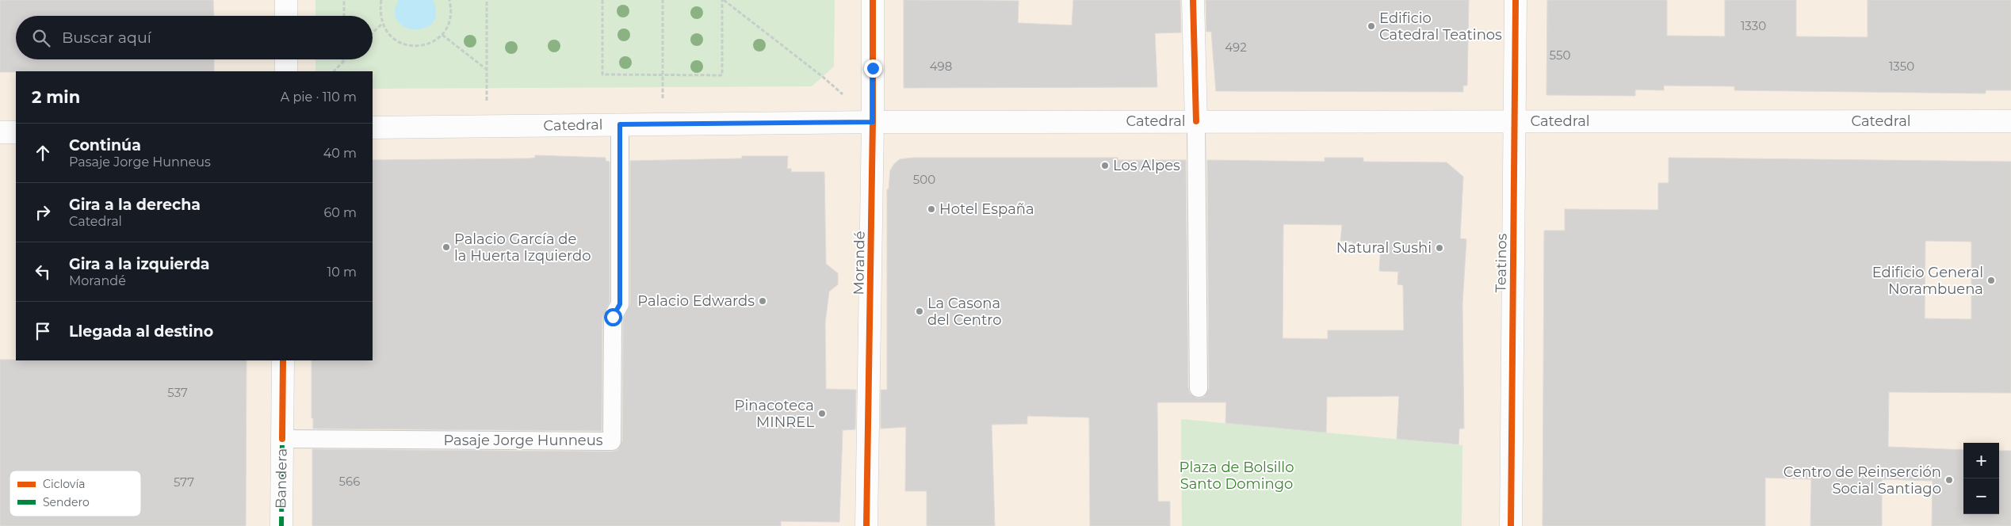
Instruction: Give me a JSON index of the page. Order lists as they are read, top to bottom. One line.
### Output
{"streets":{"main road":["Catedral","Morandé","Teatinos","Bandera"],"lane":["Pasaje Jorge Hunneus"]},"crossings":[["Catedral","Morandé"],["Catedral","Teatinos"],["Catedral","Pasaje Jorge Hunneus"],["Pasaje Jorge Hunneus","Bandera"]],"parks":["Plaza de Bolsillo Santo Domingo"],"places":["Edificio Catedral Teatinos","Los Alpes","Hotel España","Palacio García de la Huerta Izquierdo","Natural Sushi","Edificio General Norambuena","Palacio Edwards","La Casona del Centro","Pinacoteca MINREL","Centro de Reinserción Social Santiago"],"house_numbers":["1330","492","550","498","1350","500","537","566","577"],"legend":["Ciclovía","Sendero"],"page":{"search":"Buscar aquí","heading":["2 min","A pie · 110 m"],"list":[["Continúa","Pasaje Jorge Hunneus","40 m"],["Gira a la derecha","Catedral","60 m"],["Gira a la izquierda","Morandé","10 m"],"Llegada al destino"],"map_buttons":["+","−"]}}
